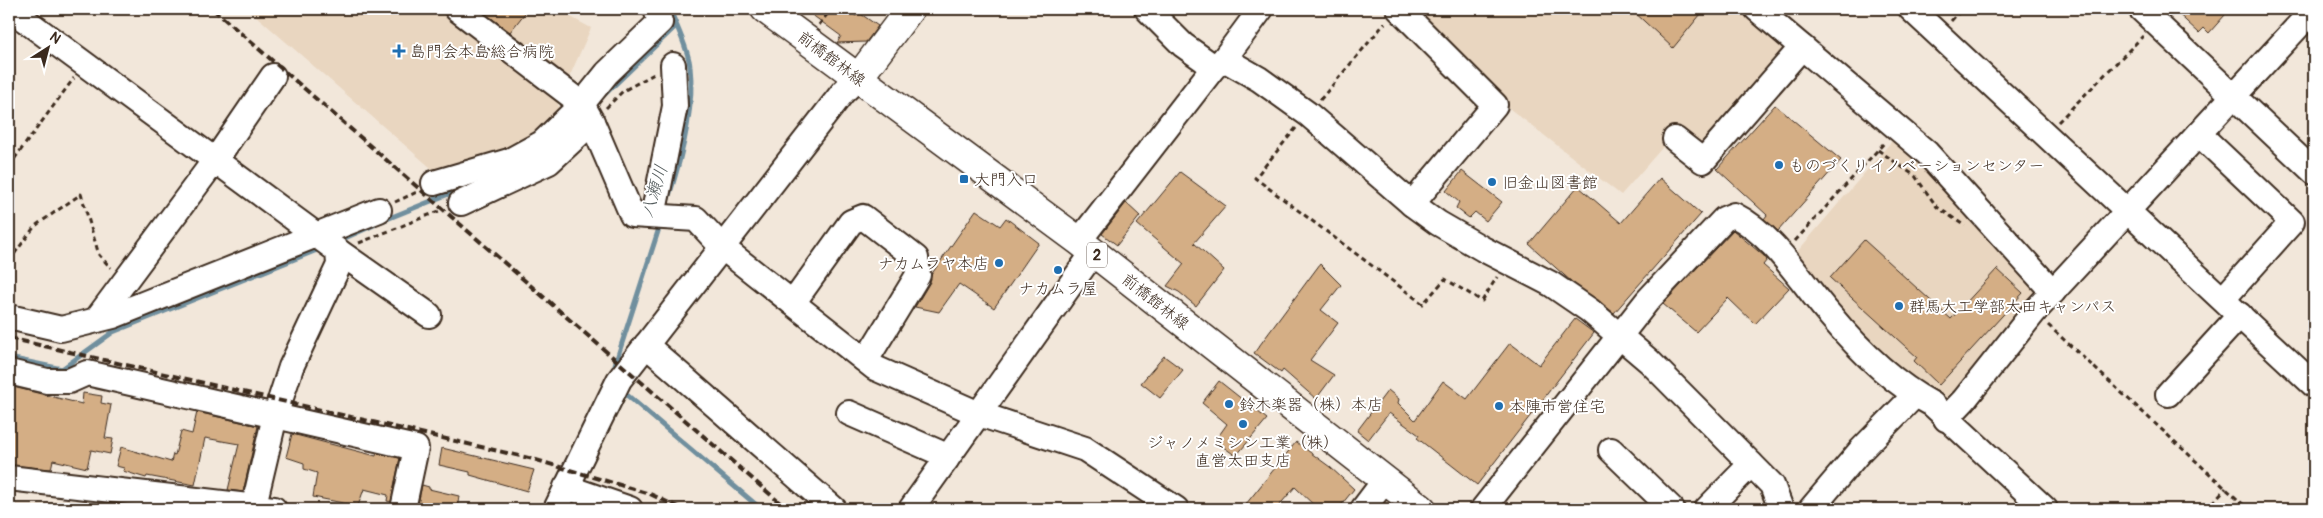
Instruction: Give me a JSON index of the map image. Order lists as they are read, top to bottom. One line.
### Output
{"streets":{"main road":["前橋館林線","2"]},"water":["八瀬川"],"places":{"health":["島門会本島総合病院"],"other":["ものづくりイノベーションセンター","旧金山図書館","ナカムラヤ本店","ナカムラ屋","群馬大工学部太田キャンパス","鈴木楽器（株）本店","本陣市営住宅","ジャノメミシン工業（株） 直営太田支店"],"transit":["大門入口"]},"north":"top right"}
